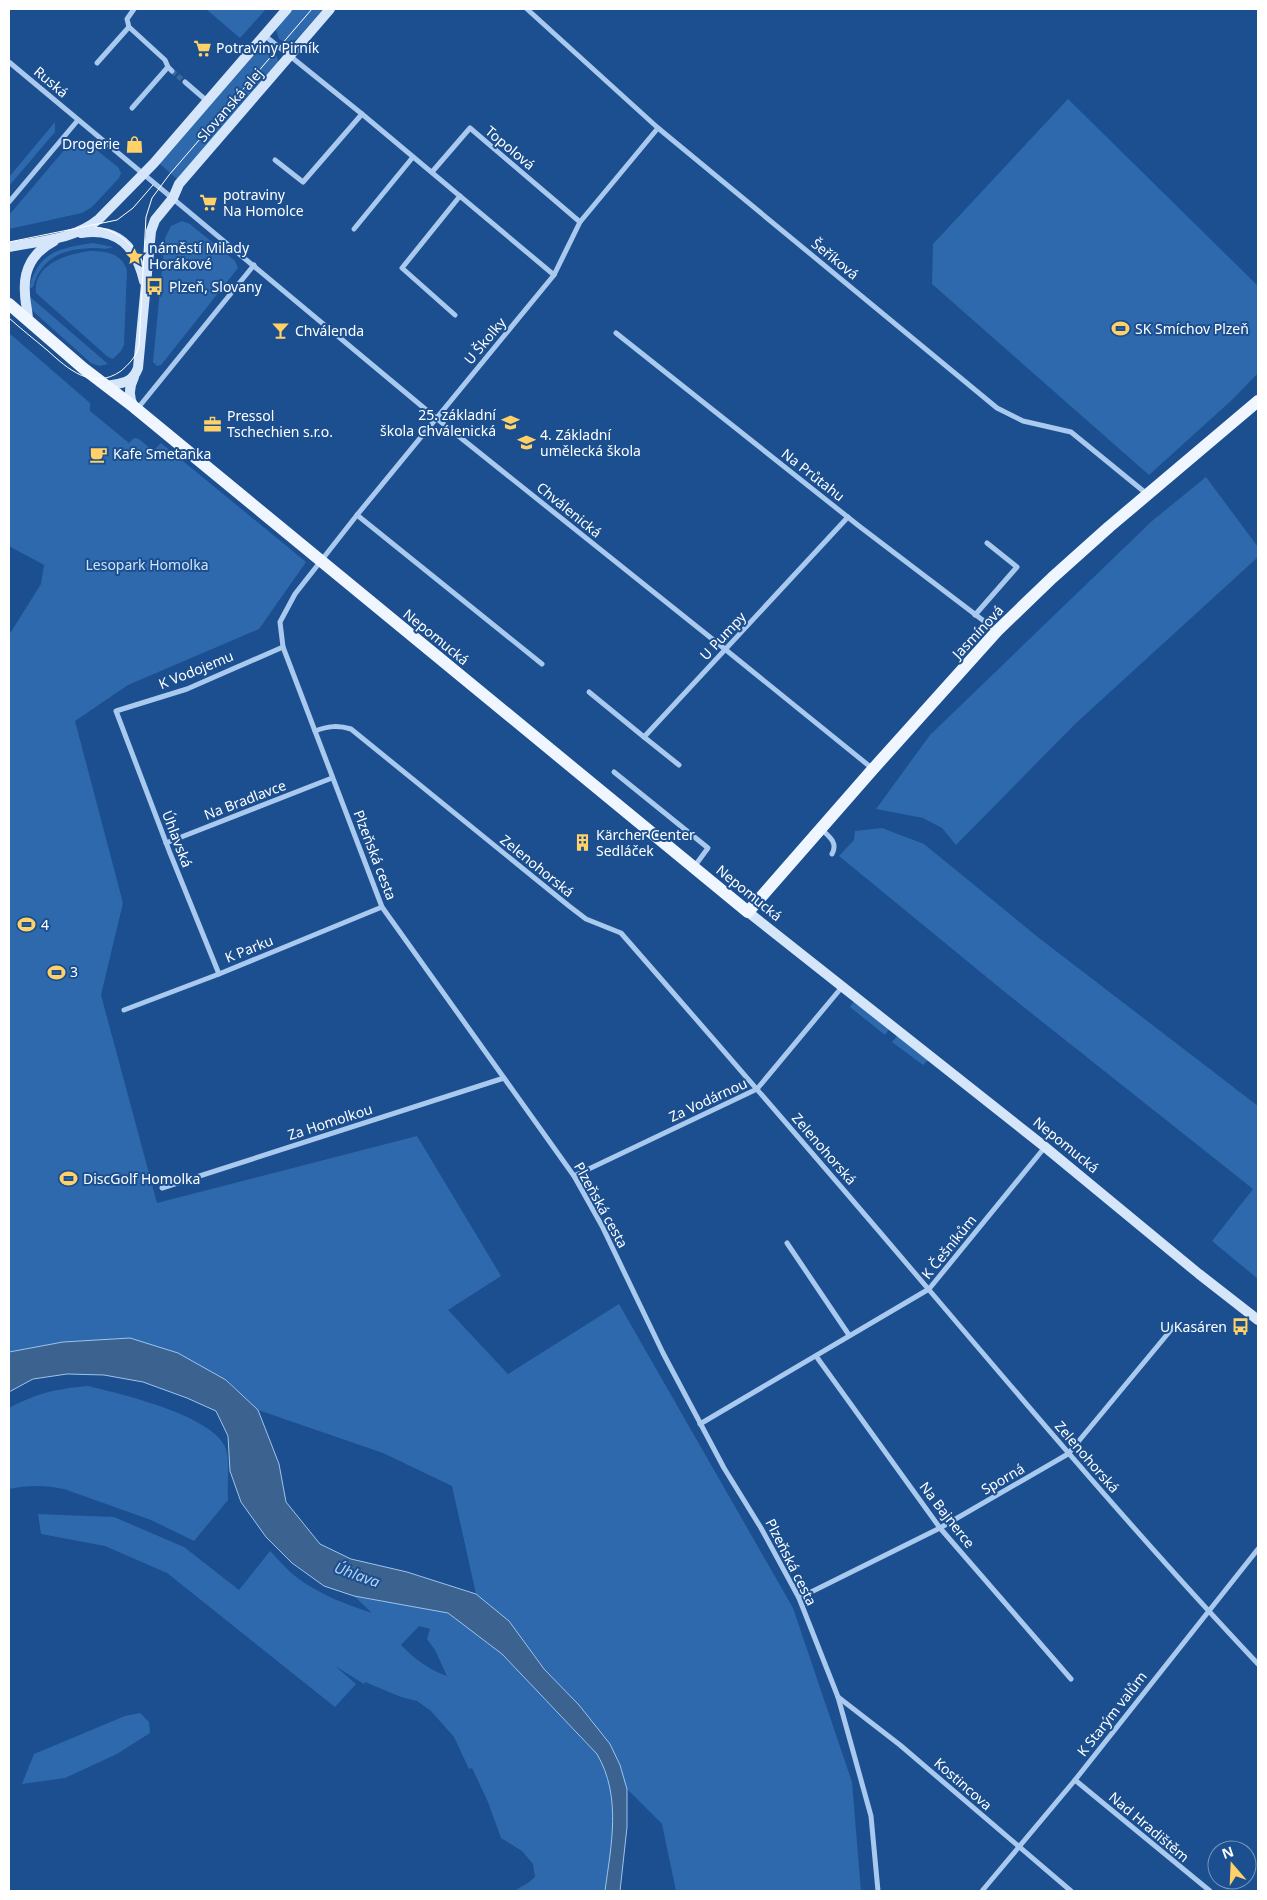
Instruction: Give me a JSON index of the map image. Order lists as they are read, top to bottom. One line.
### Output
{"streets":{"main road":["Slovanská alej","Jasmínová","Nepomucká"],"street":["Ruská","Topolová","Šeříková","U Školky","Na Průtahu","Chválenická","U Pumpy","K Vodojemu","Na Bradlavce","Úhlavská","Plzeňská cesta","Zelenohorská","K Parku","Za Vodárnou","Za Homolkou","K Češníkům","Sporná","Na Bajnerce","K Starým valům","Kostincova","Nad Hradištěm"]},"crossings":[["Topolová","U Školky"],["Šeříková","U Školky"],["Šeříková","Jasmínová"],["U Školky","Chválenická"],["U Školky","Nepomucká"],["U Školky","Plzeňská cesta"],["Na Průtahu","Jasmínová"],["Na Průtahu","U Pumpy"],["Chválenická","Jasmínová"],["Chválenická","U Pumpy"],["Jasmínová","Nepomucká"],["Nepomucká","Plzeňská cesta"],["Nepomucká","Za Vodárnou"],["Nepomucká","K Češníkům"],["K Vodojemu","Úhlavská"],["K Vodojemu","Plzeňská cesta"],["Na Bradlavce","Úhlavská"],["Na Bradlavce","Plzeňská cesta"],["Úhlavská","K Parku"],["Plzeňská cesta","Zelenohorská"],["Plzeňská cesta","K Parku"],["Plzeňská cesta","Za Vodárnou"],["Plzeňská cesta","Za Homolkou"],["Plzeňská cesta","K Češníkům"],["Plzeňská cesta","Sporná"],["Plzeňská cesta","Kostincova"],["Zelenohorská","Za Vodárnou"],["Zelenohorská","K Češníkům"],["Zelenohorská","Sporná"],["Zelenohorská","K Starým valům"],["K Češníkům","Na Bajnerce"],["Sporná","Na Bajnerce"],["K Starým valům","Kostincova"],["K Starým valům","Nad Hradištěm"]],"water":["Úhlava"],"parks":["Lesopark Homolka"],"places":{"supermarket":["Potraviny Pirník","potraviny Na Homolce"],"shop":["Drogerie"],"place":["náměstí Milady Horákové"],"bus stop":["Plzeň, Slovany","U Kasáren"],"sports":["SK Smíchov Plzeň","4","3","DiscGolf Homolka"],"bar":["Chválenda"],"school or university":["25. základní škola Chválenická","4. Základní umělecká škola"],"office":["Pressol Tschechien s.r.o."],"cafe":["Kafe Smetanka"],"building":["Kärcher Center Sedláček"]},"north":"top"}
